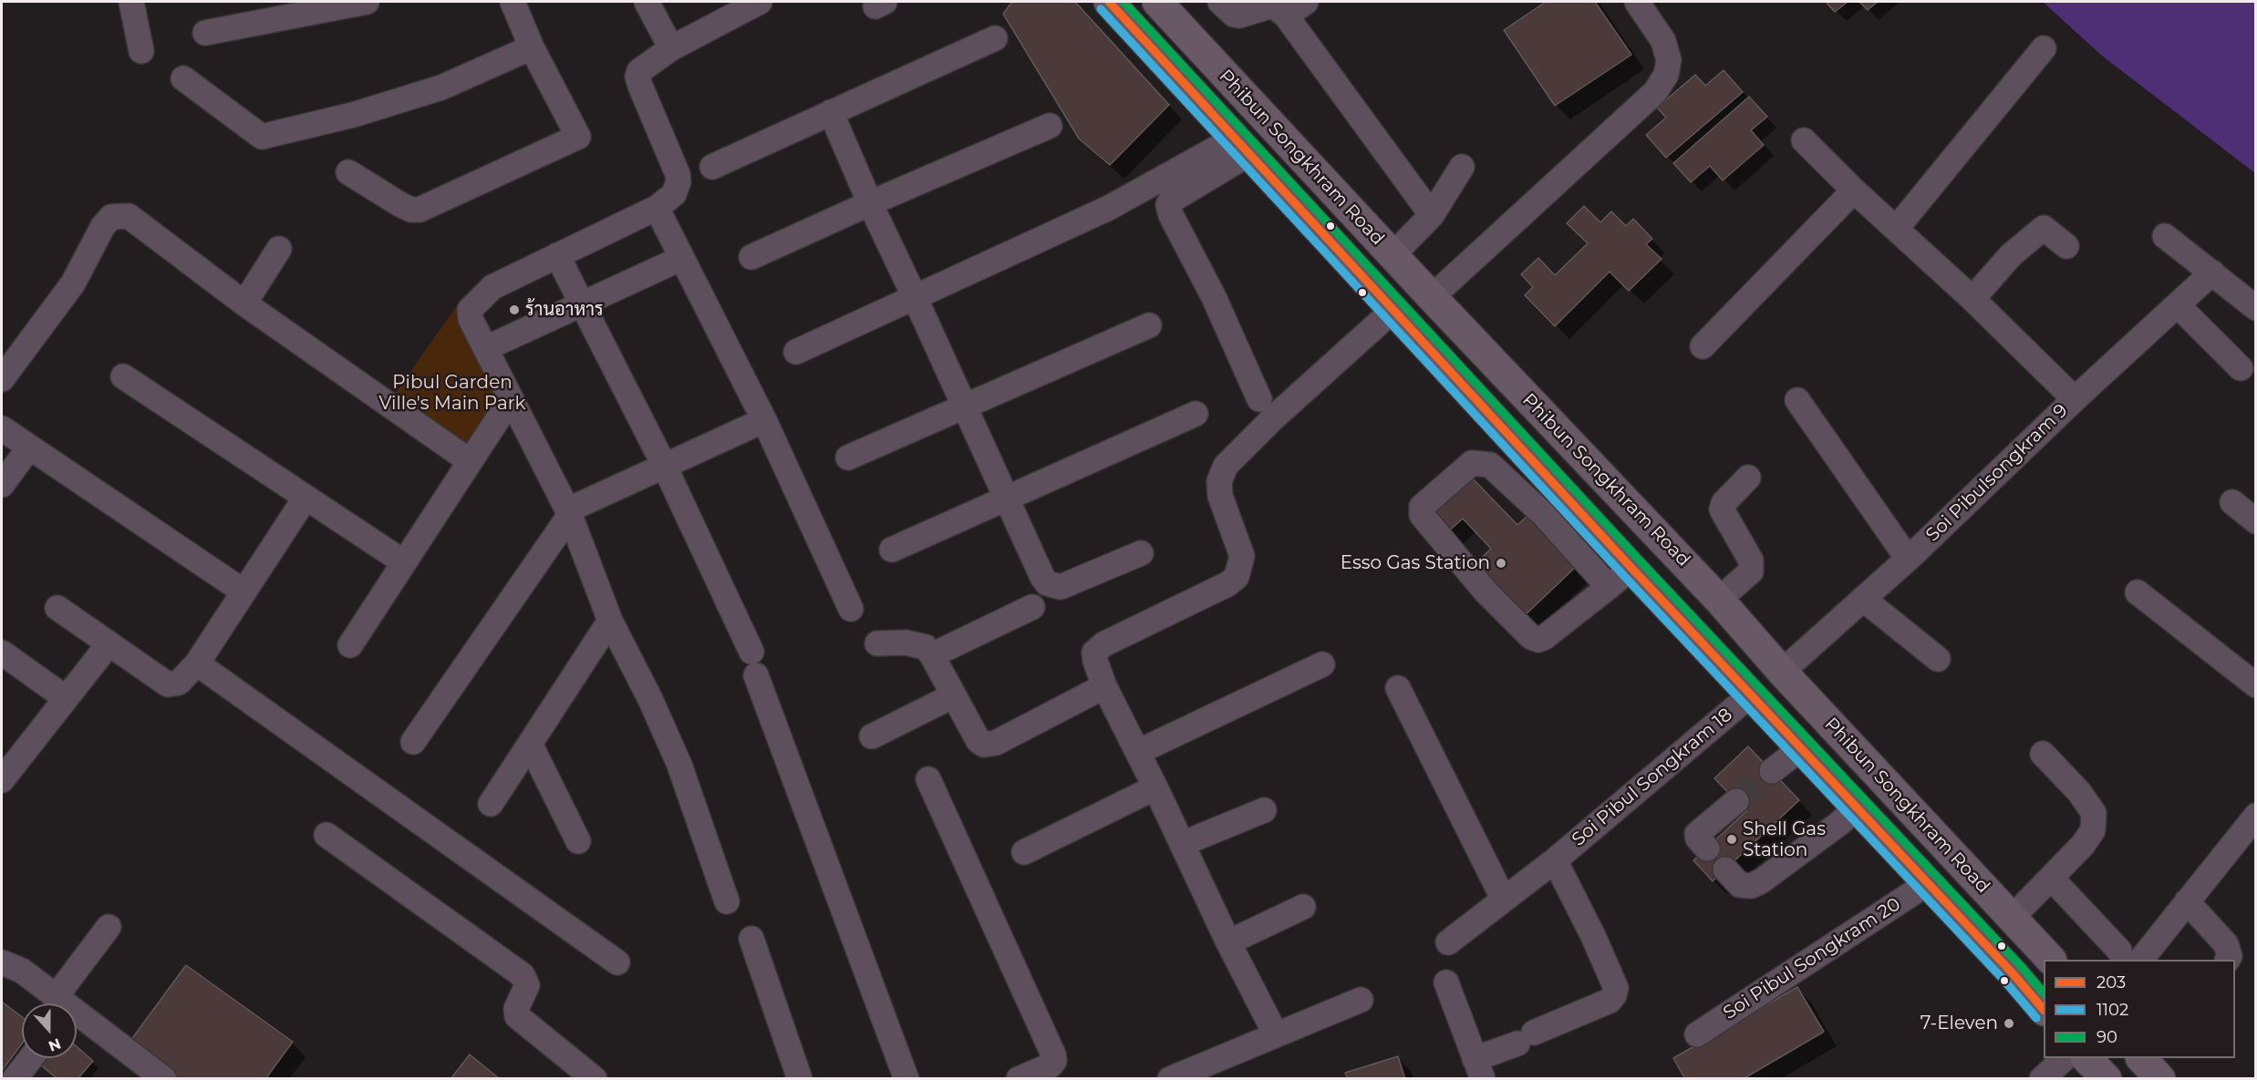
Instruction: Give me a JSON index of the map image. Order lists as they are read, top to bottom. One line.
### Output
{"streets":{"main road":["Phibun Songkhram Road"],"street":["Soi Pibulsongkram 9","Soi Pibul Songkram 18","Soi Pibul Songkram 20"]},"crossings":[["Phibun Songkhram Road","Soi Pibulsongkram 9"],["Phibun Songkhram Road","Soi Pibul Songkram 18"],["Phibun Songkhram Road","Soi Pibul Songkram 20"]],"parks":["Pibul Garden Ville's Main Park"],"places":["ร้านอาหาร","Esso Gas Station","Shell Gas Station","7-Eleven"],"lines":["transit line 203","transit line 90","transit line 1102"],"legend":["203","1102","90"],"north":"bottom"}
